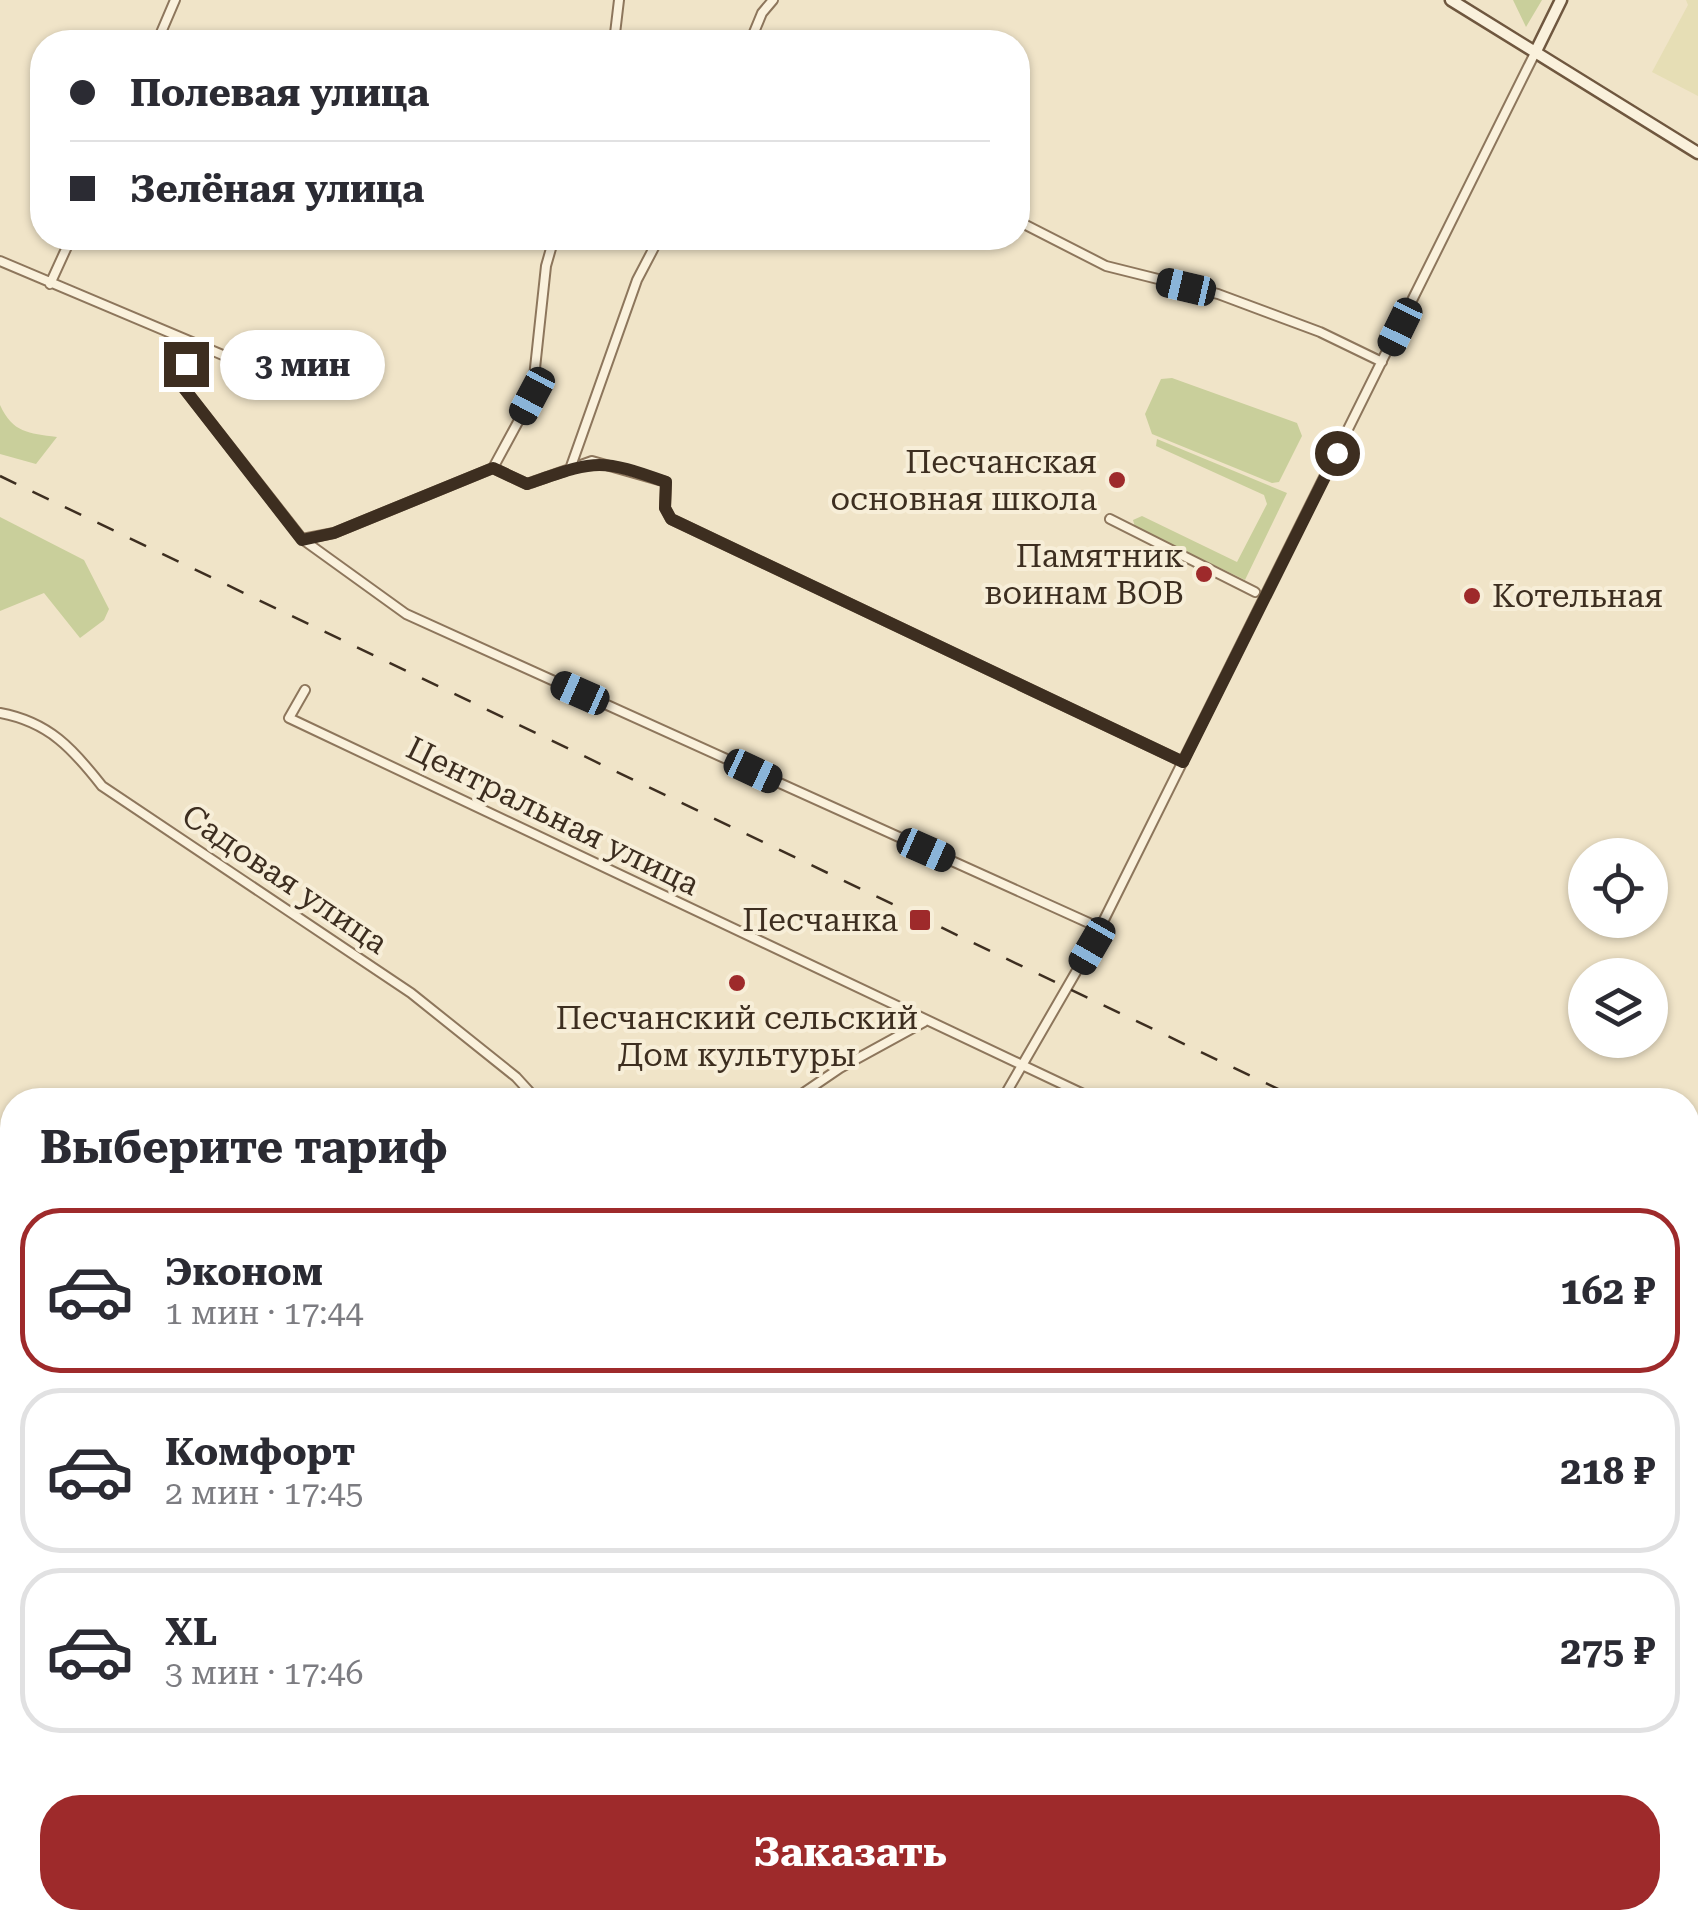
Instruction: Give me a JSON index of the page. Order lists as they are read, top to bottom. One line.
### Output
{"streets":{"street":["Центральная улица","Садовая улица"]},"places":{"other":["Песчанская основная школа","Памятник воинам ВОВ","Котельная","Песчанский сельский Дом культуры"],"transit":["Песчанка"]},"page":{"banner":["Полевая улица","Зелёная улица"],"bubble":"3 мин","heading":"Выберите тариф","list":[{"name":"Эконом","note":"1 мин · 17:44","value":"162 ₽"},{"name":"Комфорт","note":"2 мин · 17:45","value":"218 ₽"},{"name":"XL","note":"3 мин · 17:46","value":"275 ₽"}],"buttons":"Заказать"}}
